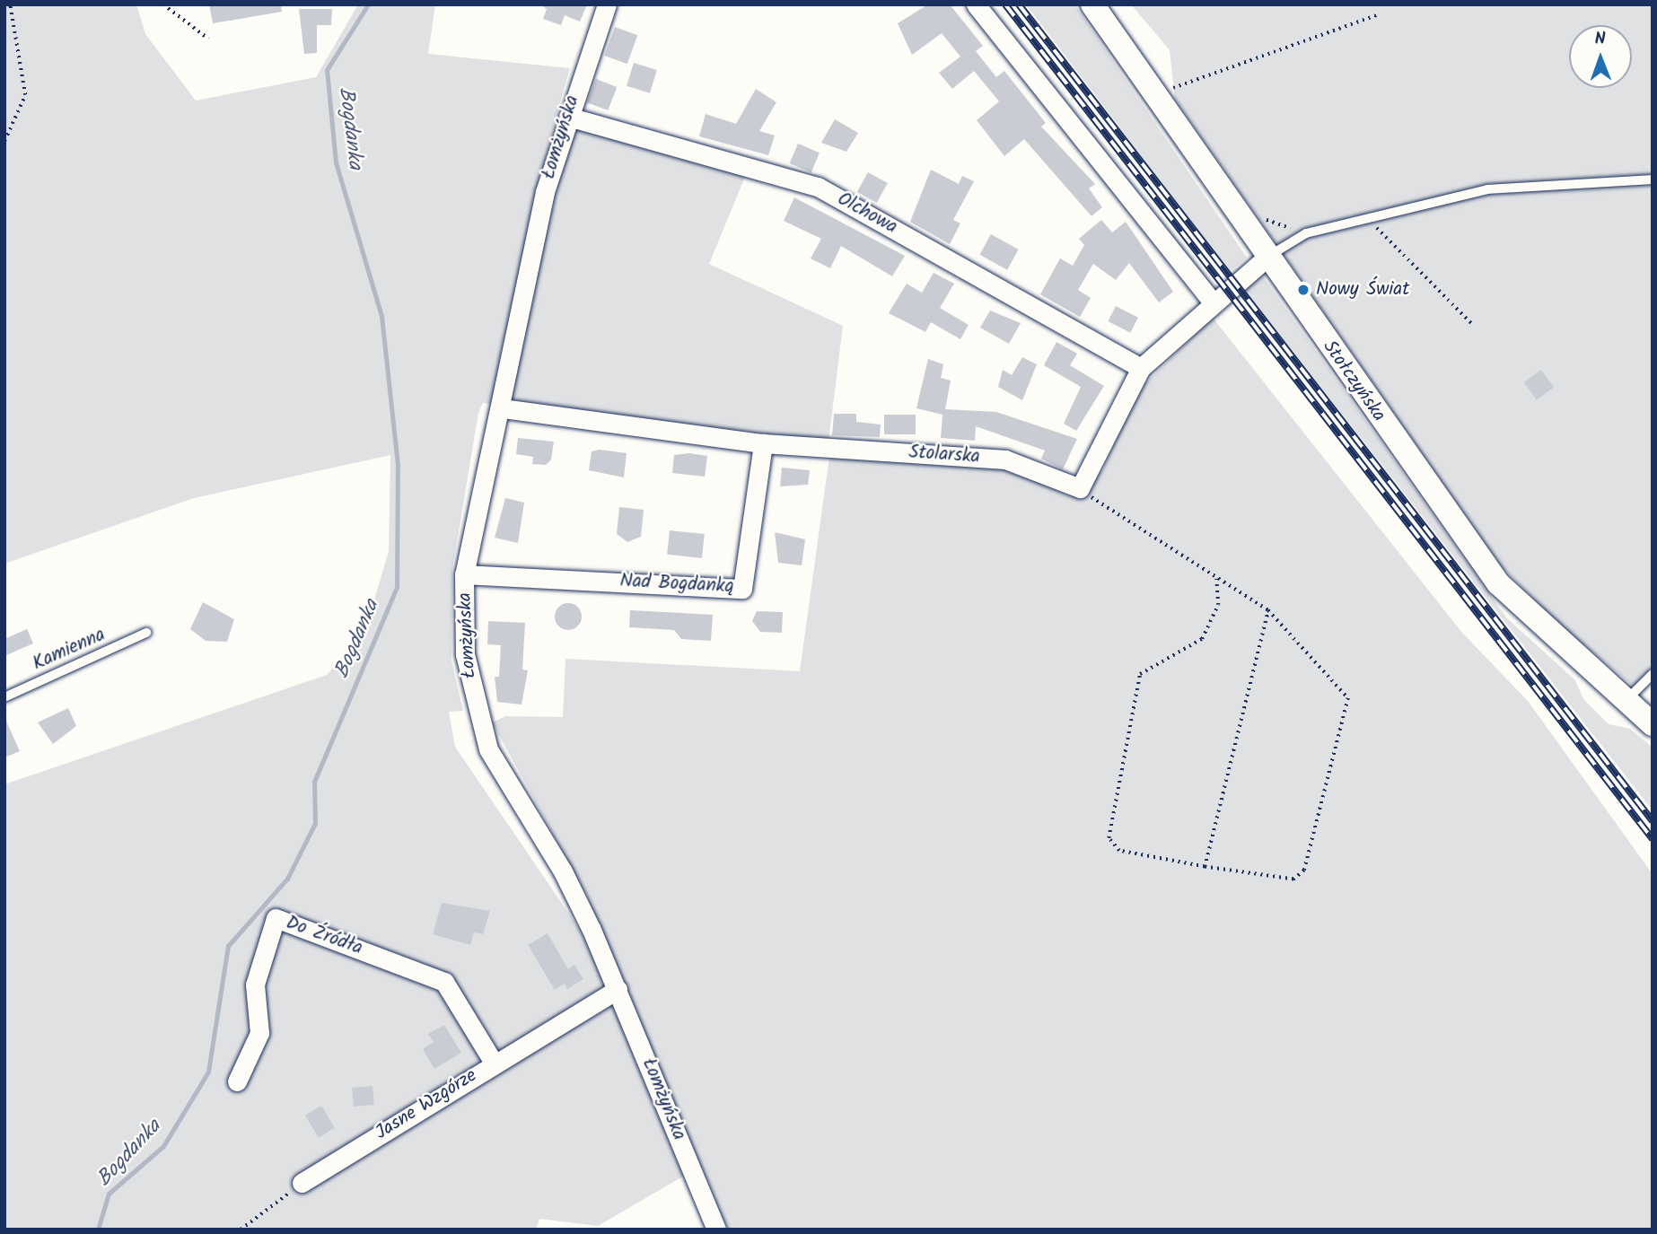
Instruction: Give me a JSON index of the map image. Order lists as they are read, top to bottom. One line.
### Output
{"streets":{"street":["Łomżyńska","Olchowa","Stołczyńska","Stolarska","Nad Bogdanką","Do Źródła","Jasne Wzgórze"],"lane":["Kamienna"]},"crossings":[["Łomżyńska","Olchowa"],["Łomżyńska","Stolarska"],["Łomżyńska","Nad Bogdanką"],["Łomżyńska","Jasne Wzgórze"],["Stolarska","Nad Bogdanką"],["Do Źródła","Jasne Wzgórze"]],"water":["Bogdanka"],"places":["Nowy Świat"],"north":"top"}
